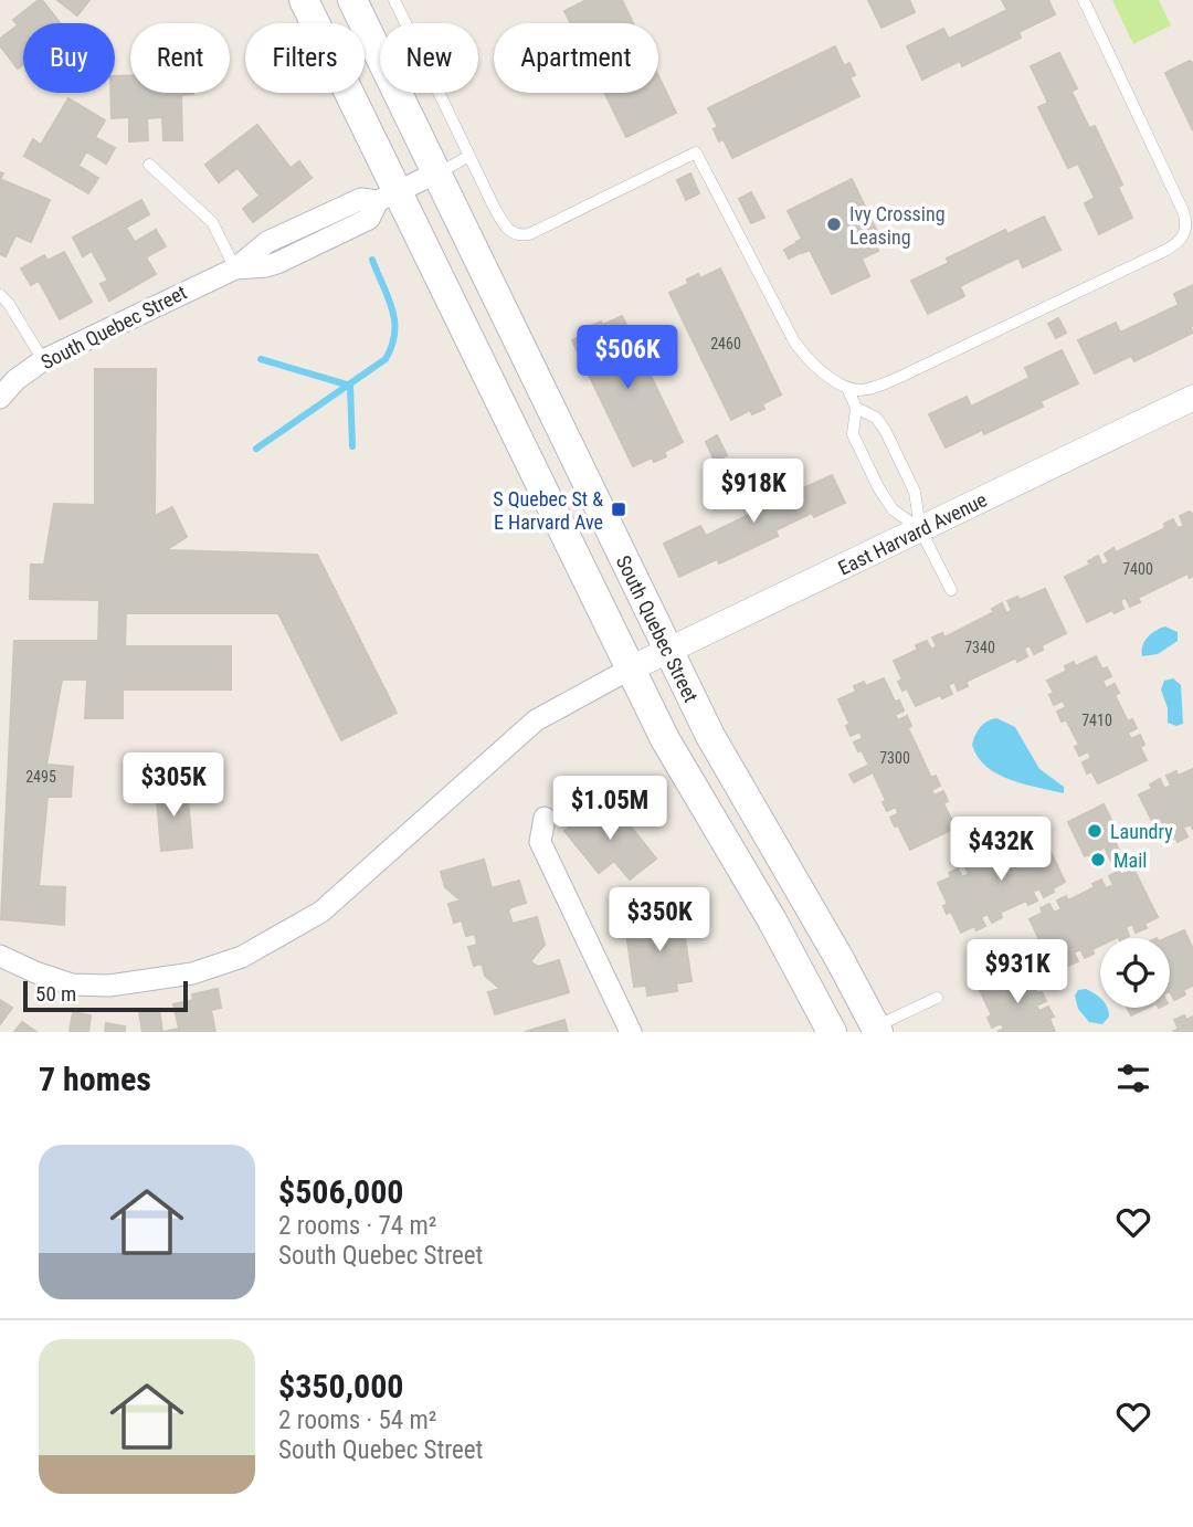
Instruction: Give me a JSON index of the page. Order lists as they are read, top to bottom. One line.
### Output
{"streets":{"main road":["South Quebec Street"],"street":["East Harvard Avenue"]},"crossings":[["South Quebec Street","East Harvard Avenue"]],"places":{"other":["Ivy Crossing Leasing","Laundry","Mail"],"transit":["S Quebec St & E Harvard Ave"]},"house_numbers":["2460","7400","7340","7410","7300","2495"],"scale_bar":"50 m","page":{"chip":["Buy","Rent","Filters","New","Apartment"],"price":["$506K","$918K","$305K","$1.05M","$432K","$350K","$931K"],"scale":"50 m","heading":"7 homes","list":[{"name":"$506,000","note":"2 rooms · 74 m² · South Quebec Street"},{"name":"$350,000","note":"2 rooms · 54 m² · South Quebec Street"}]}}
